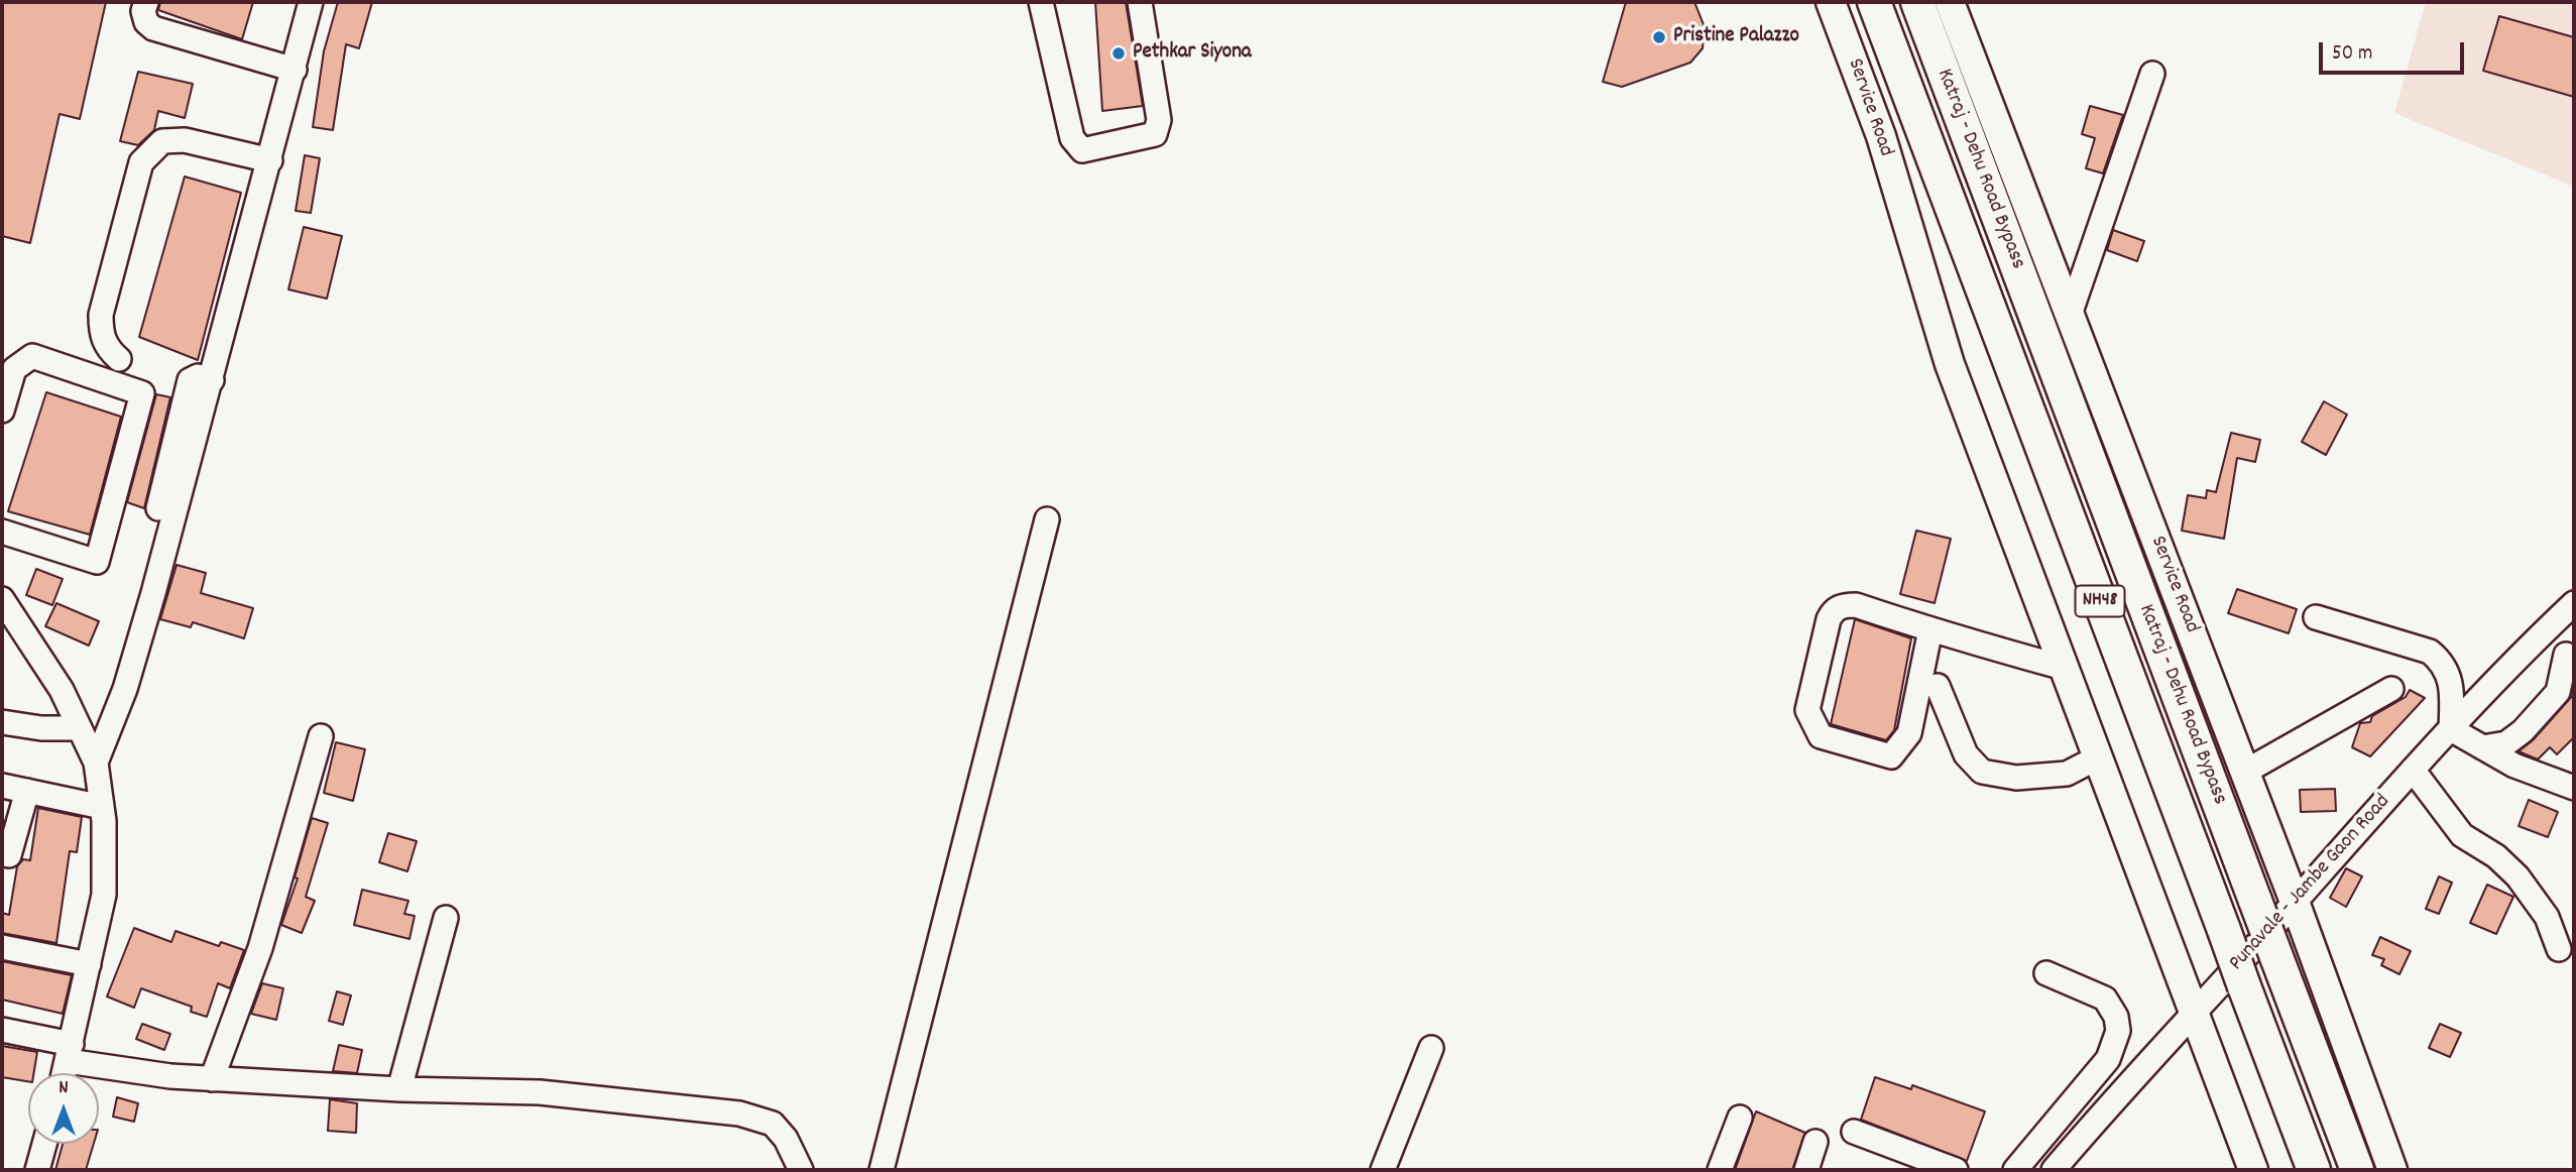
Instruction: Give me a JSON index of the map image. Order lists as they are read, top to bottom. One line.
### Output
{"streets":{"highway":["Katraj - Dehu Road Bypass","NH48"],"main road":["Service Road"],"street":["Punavale - Jambe Gaon Road"]},"crossings":[["Service Road","Punavale - Jambe Gaon Road"]],"places":["Pristine Palazzo","Pethkar Siyona"],"scale_bar":"50 m","north":"top"}
